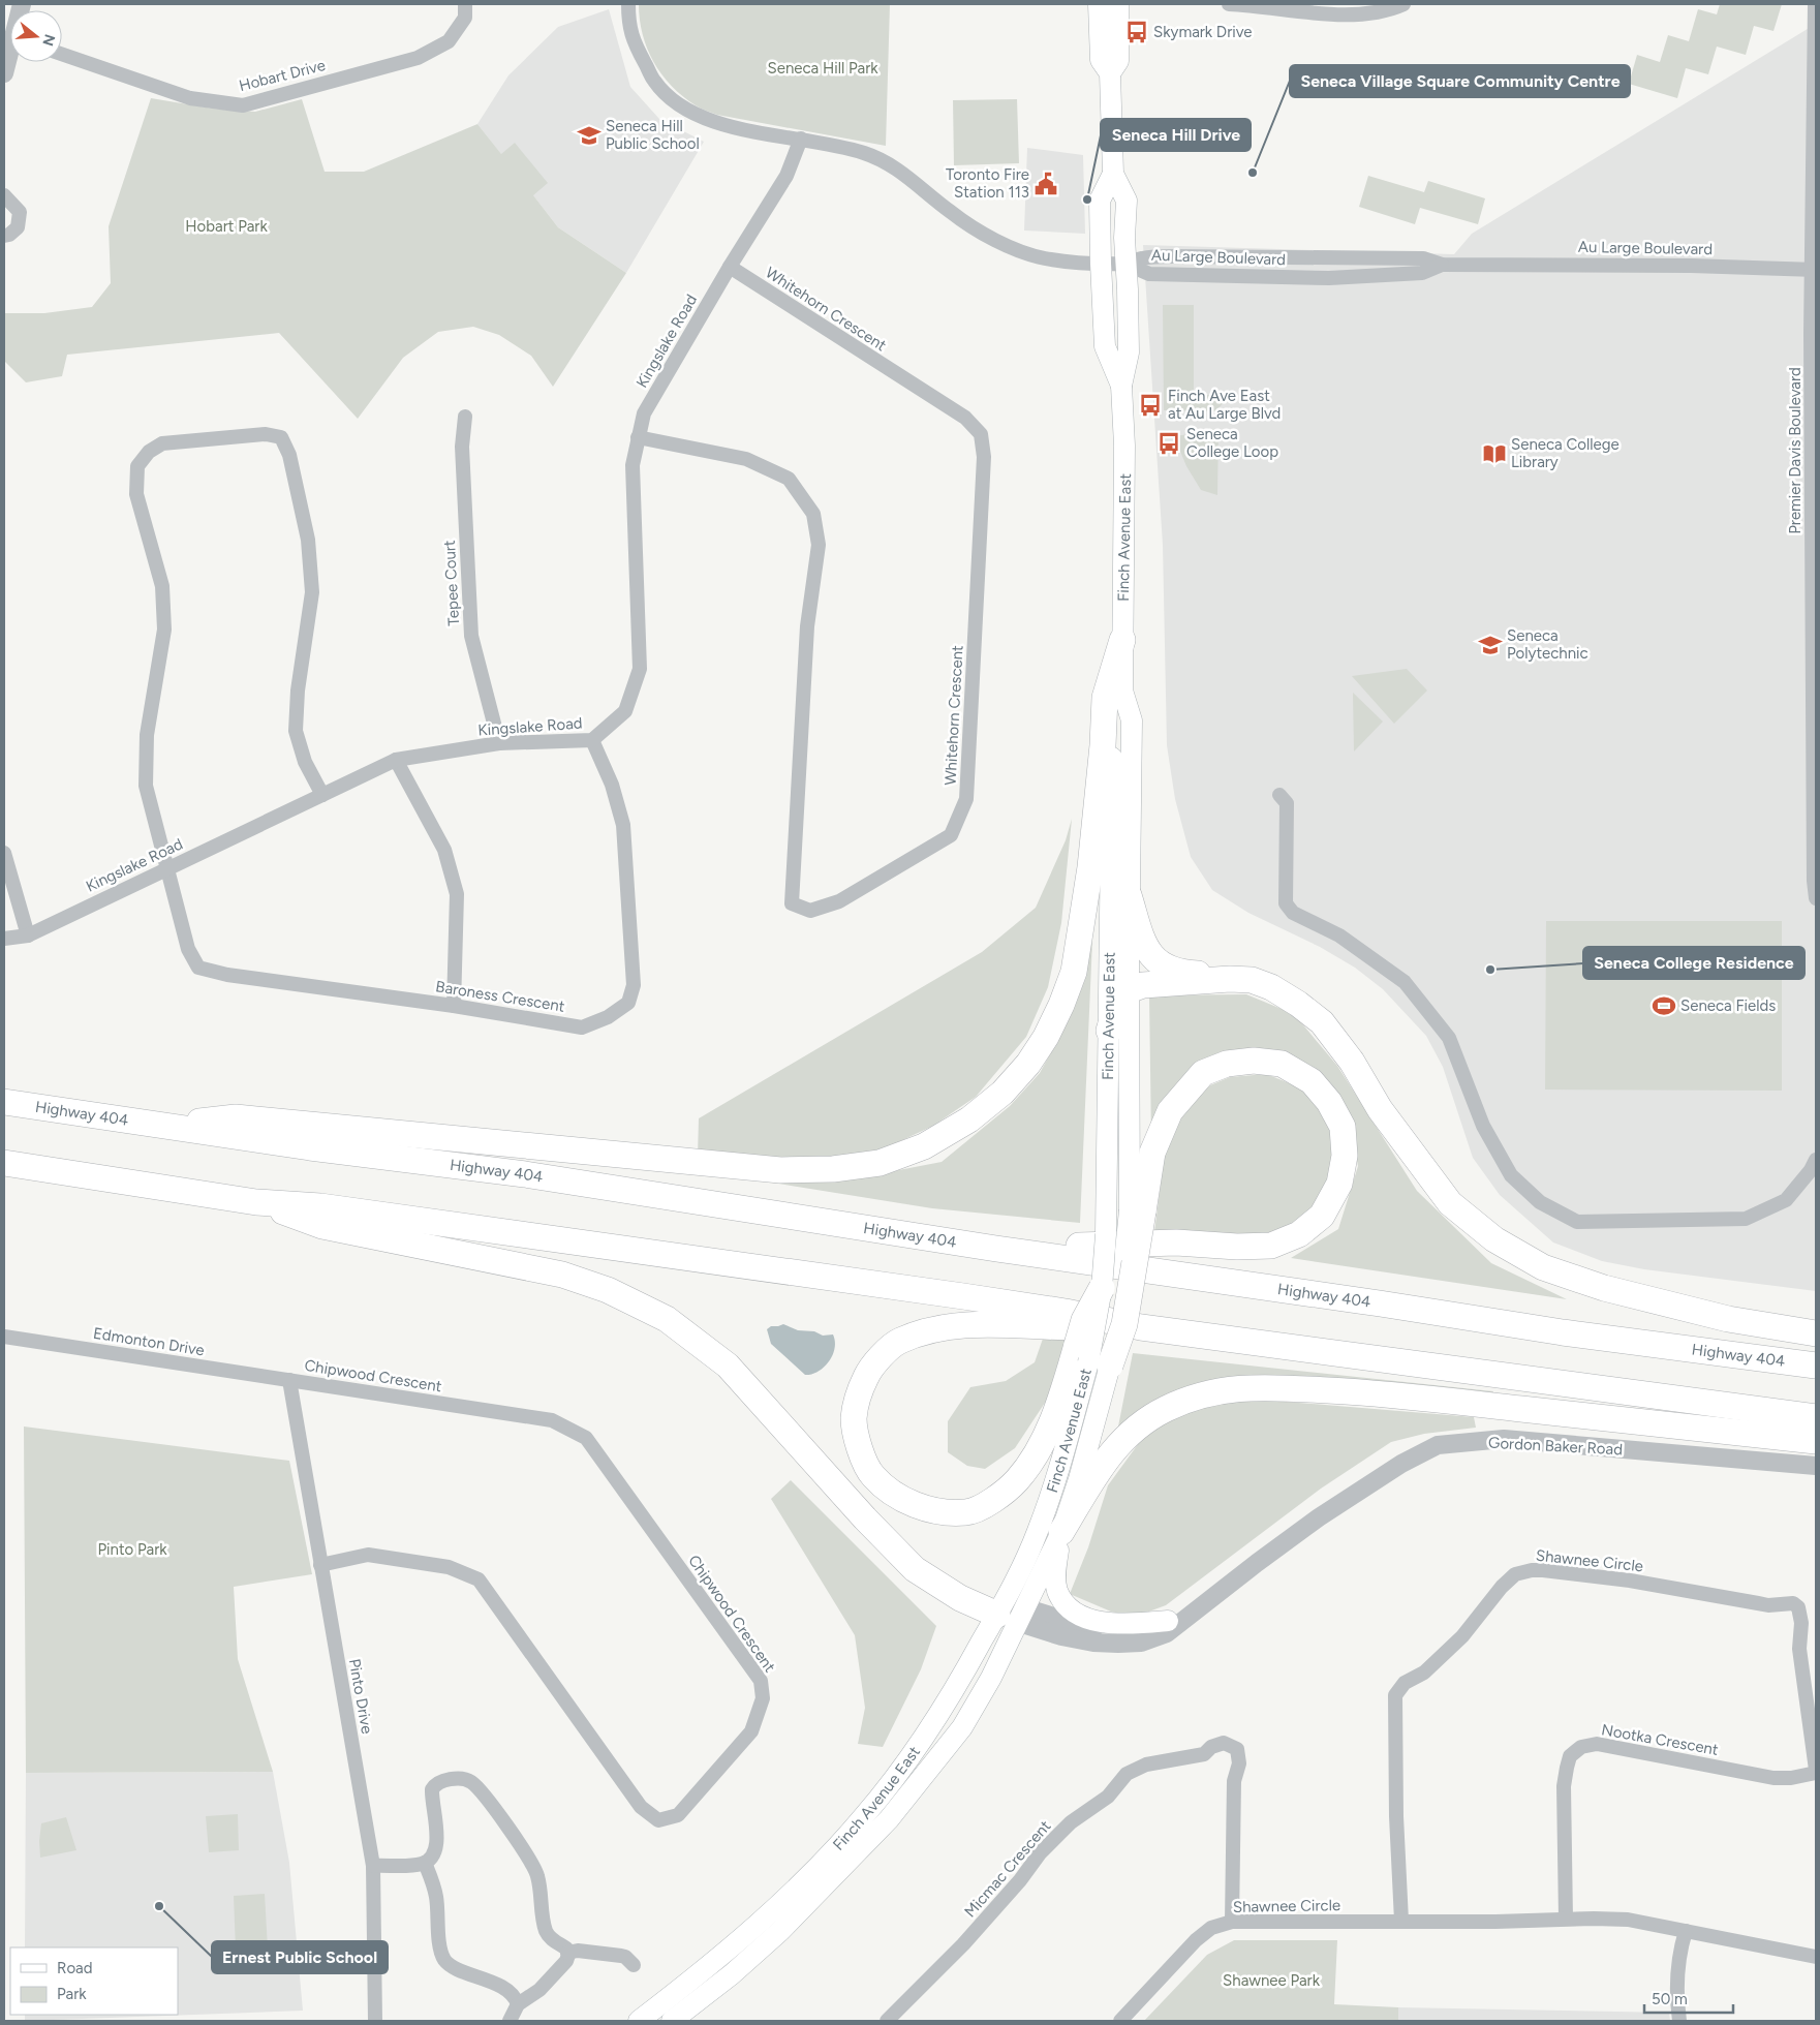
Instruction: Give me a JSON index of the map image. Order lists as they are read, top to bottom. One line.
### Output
{"streets":{"highway":["Highway 404"],"main road":["Finch Avenue East"],"street":["Hobart Drive","Au Large Boulevard","Whitehorn Crescent","Kingslake Road","Premier Davis Boulevard","Tepee Court","Baroness Crescent","Edmonton Drive","Chipwood Crescent","Gordon Baker Road","Shawnee Circle","Pinto Drive","Nootka Crescent","Micmac Crescent"]},"crossings":[["Au Large Boulevard","Premier Davis Boulevard"],["Au Large Boulevard","Finch Avenue East"],["Whitehorn Crescent","Kingslake Road"],["Kingslake Road","Tepee Court"],["Kingslake Road","Baroness Crescent"],["Finch Avenue East","Gordon Baker Road"],["Edmonton Drive","Chipwood Crescent"],["Edmonton Drive","Pinto Drive"],["Chipwood Crescent","Pinto Drive"],["Shawnee Circle","Nootka Crescent"],["Shawnee Circle","Micmac Crescent"]],"parks":["Seneca Hill Park","Hobart Park","Pinto Park","Shawnee Park"],"places":{"bus stop":["Skymark Drive","Finch Ave East at Au Large Blvd","Seneca College Loop"],"school or university":["Seneca Hill Public School","Seneca Polytechnic"],"other":["Seneca Village Square Community Centre","Seneca Hill Drive","Seneca College Residence","Ernest Public School"],"public building":["Toronto Fire Station 113"],"library":["Seneca College Library"],"sports":["Seneca Fields"]},"legend":["Road","Park"],"scale_bar":"50 m","north":"right"}
